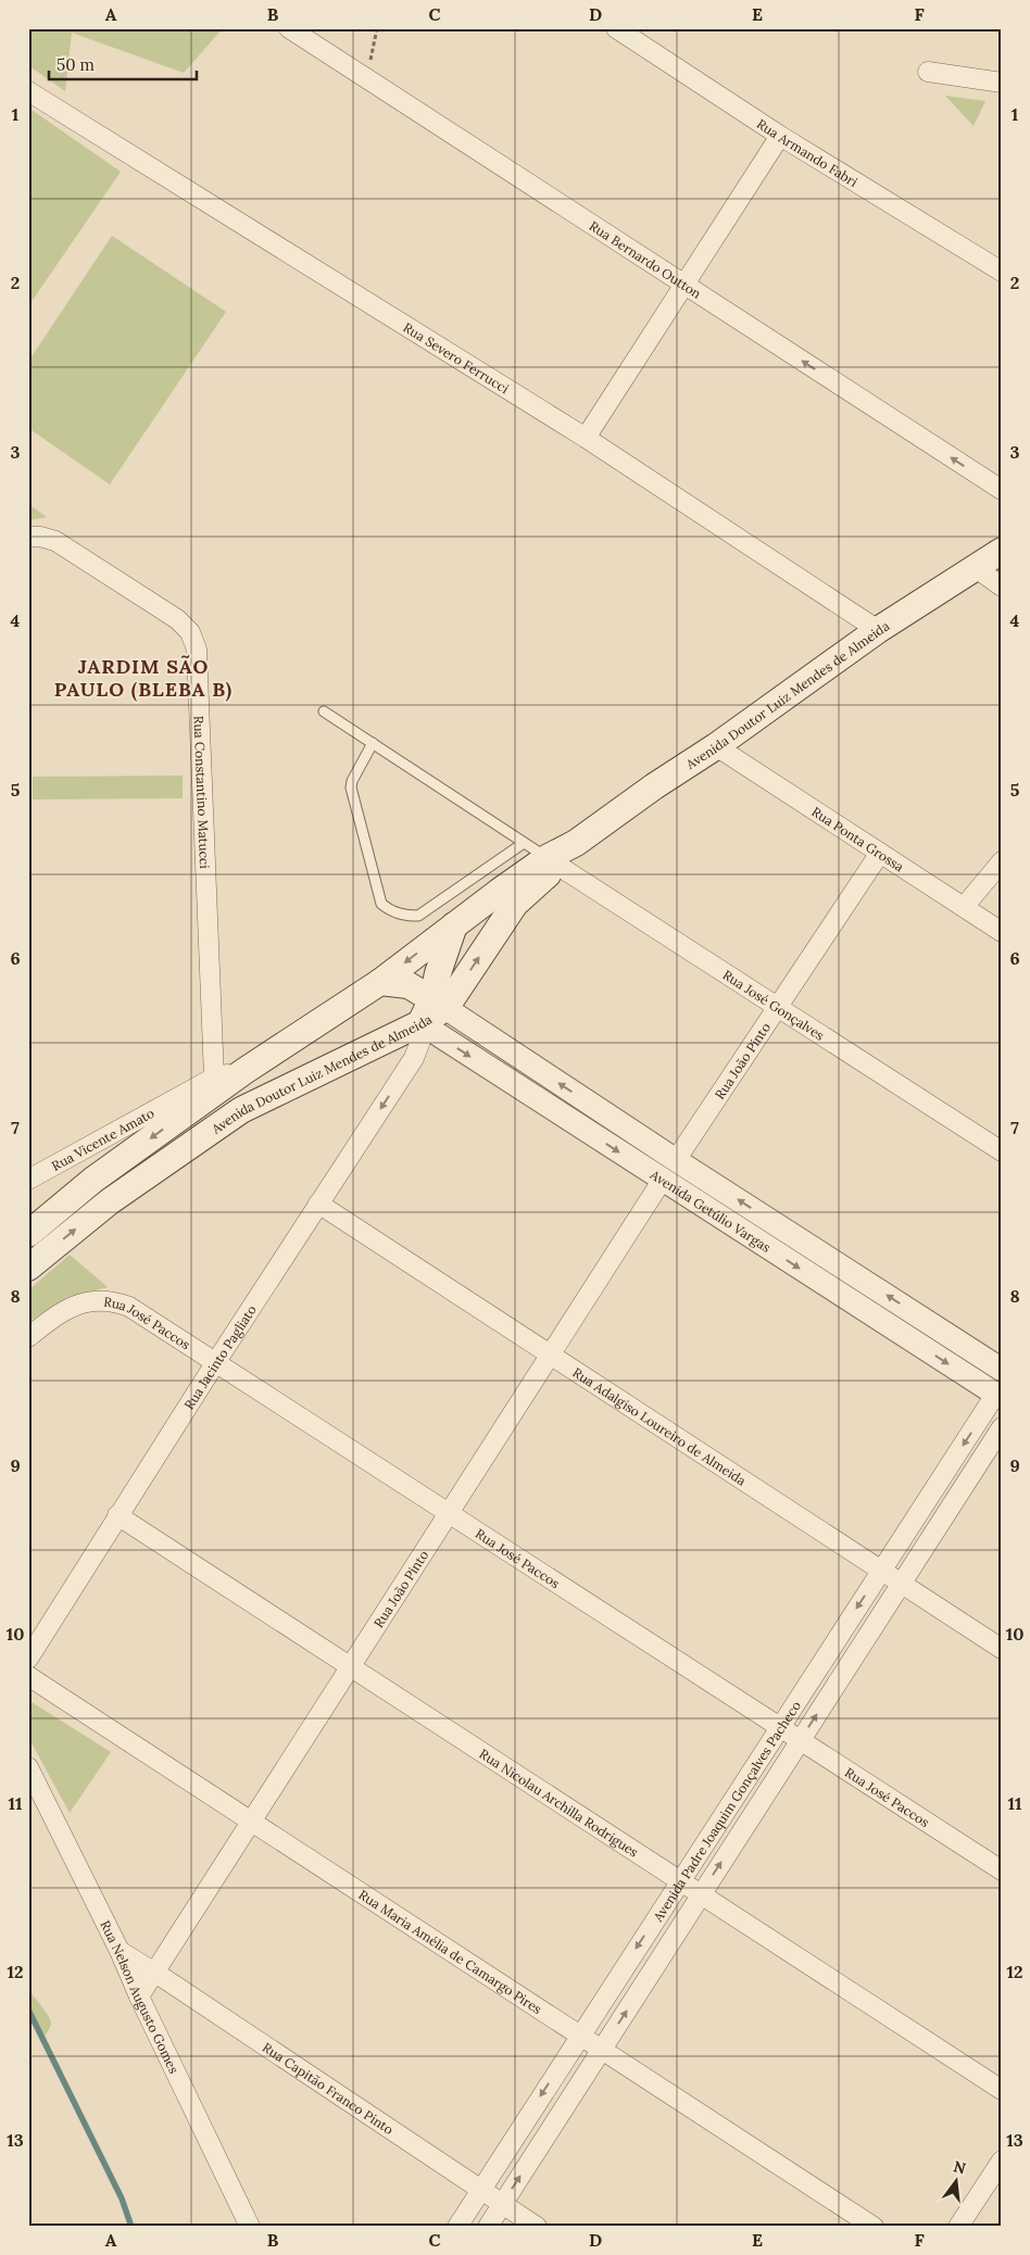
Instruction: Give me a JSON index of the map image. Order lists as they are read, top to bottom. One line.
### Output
{"streets":{"main road":["Avenida Doutor Luiz Mendes de Almeida"],"street":["Rua Armando Fabri","Rua Bernardo Outton","Rua Severo Ferrucci","Rua Constantino Matucci","Rua Ponta Grossa","Rua José Gonçalves","Rua João Pinto","Rua Vicente Amato","Avenida Getúlio Vargas","Rua José Paccos","Rua Jacinto Pagliato","Rua Adalgiso Loureiro de Almeida","Rua Nicolau Archilla Rodrigues","Avenida Padre Joaquim Gonçalves Pacheco","Rua Maria Amélia de Camargo Pires","Rua Nelson Augusto Gomes","Rua Capitão Franco Pinto"]},"crossings":[["Rua Severo Ferrucci","Avenida Doutor Luiz Mendes de Almeida"],["Avenida Doutor Luiz Mendes de Almeida","Rua Ponta Grossa"],["Avenida Doutor Luiz Mendes de Almeida","Rua José Gonçalves"],["Avenida Doutor Luiz Mendes de Almeida","Rua Vicente Amato"],["Avenida Doutor Luiz Mendes de Almeida","Avenida Getúlio Vargas"],["Avenida Doutor Luiz Mendes de Almeida","Rua Jacinto Pagliato"],["Rua Constantino Matucci","Rua Vicente Amato"],["Rua Ponta Grossa","Rua João Pinto"],["Rua José Gonçalves","Rua João Pinto"],["Rua João Pinto","Avenida Getúlio Vargas"],["Rua João Pinto","Rua José Paccos"],["Rua João Pinto","Rua Adalgiso Loureiro de Almeida"],["Rua João Pinto","Rua Nicolau Archilla Rodrigues"],["Rua João Pinto","Rua Maria Amélia de Camargo Pires"],["Rua João Pinto","Rua Nelson Augusto Gomes"],["Rua João Pinto","Rua Capitão Franco Pinto"],["Avenida Getúlio Vargas","Rua Jacinto Pagliato"],["Avenida Getúlio Vargas","Avenida Padre Joaquim Gonçalves Pacheco"],["Rua José Paccos","Rua Jacinto Pagliato"],["Rua José Paccos","Avenida Padre Joaquim Gonçalves Pacheco"],["Rua Jacinto Pagliato","Rua Adalgiso Loureiro de Almeida"],["Rua Jacinto Pagliato","Rua Nicolau Archilla Rodrigues"],["Rua Adalgiso Loureiro de Almeida","Avenida Padre Joaquim Gonçalves Pacheco"],["Rua Nicolau Archilla Rodrigues","Avenida Padre Joaquim Gonçalves Pacheco"],["Avenida Padre Joaquim Gonçalves Pacheco","Rua Maria Amélia de Camargo Pires"],["Avenida Padre Joaquim Gonçalves Pacheco","Rua Capitão Franco Pinto"],["Rua Nelson Augusto Gomes","Rua Capitão Franco Pinto"]],"one_way":["Rua Bernardo Outton"],"districts":["JARDIM SÃO PAULO (BLEBA B)"],"scale_bar":"50 m","north":"top","grid":{"columns":["A","B","C","D","E","F"],"rows":["1","2","3","4","5","6","7","8","9","10","11","12","13"]}}
